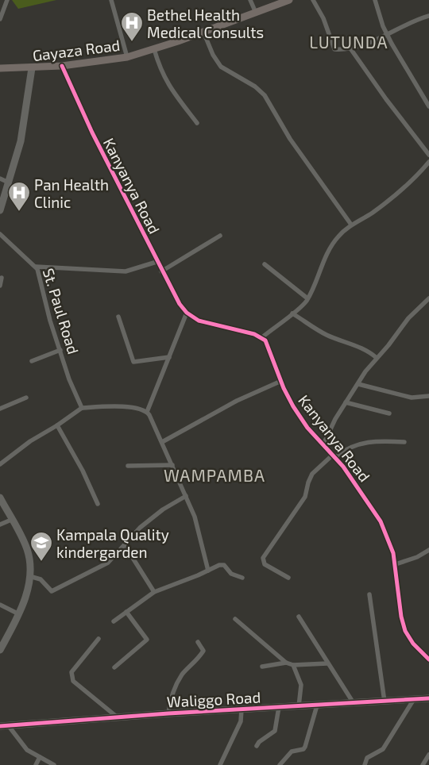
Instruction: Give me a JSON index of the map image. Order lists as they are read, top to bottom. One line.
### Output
{"streets":{"main road":["Gayaza Road"],"street":["Kanyanya Road","St. Paul Road","Waliggo Road"]},"crossings":[["Gayaza Road","Kanyanya Road"]],"districts":["LUTUNDA","WAMPAMBA"],"places":{"hospital":["Bethel Health Medical Consults","Pan Health Clinic"],"school or university":["Kampala Quality kindergarden"]}}
